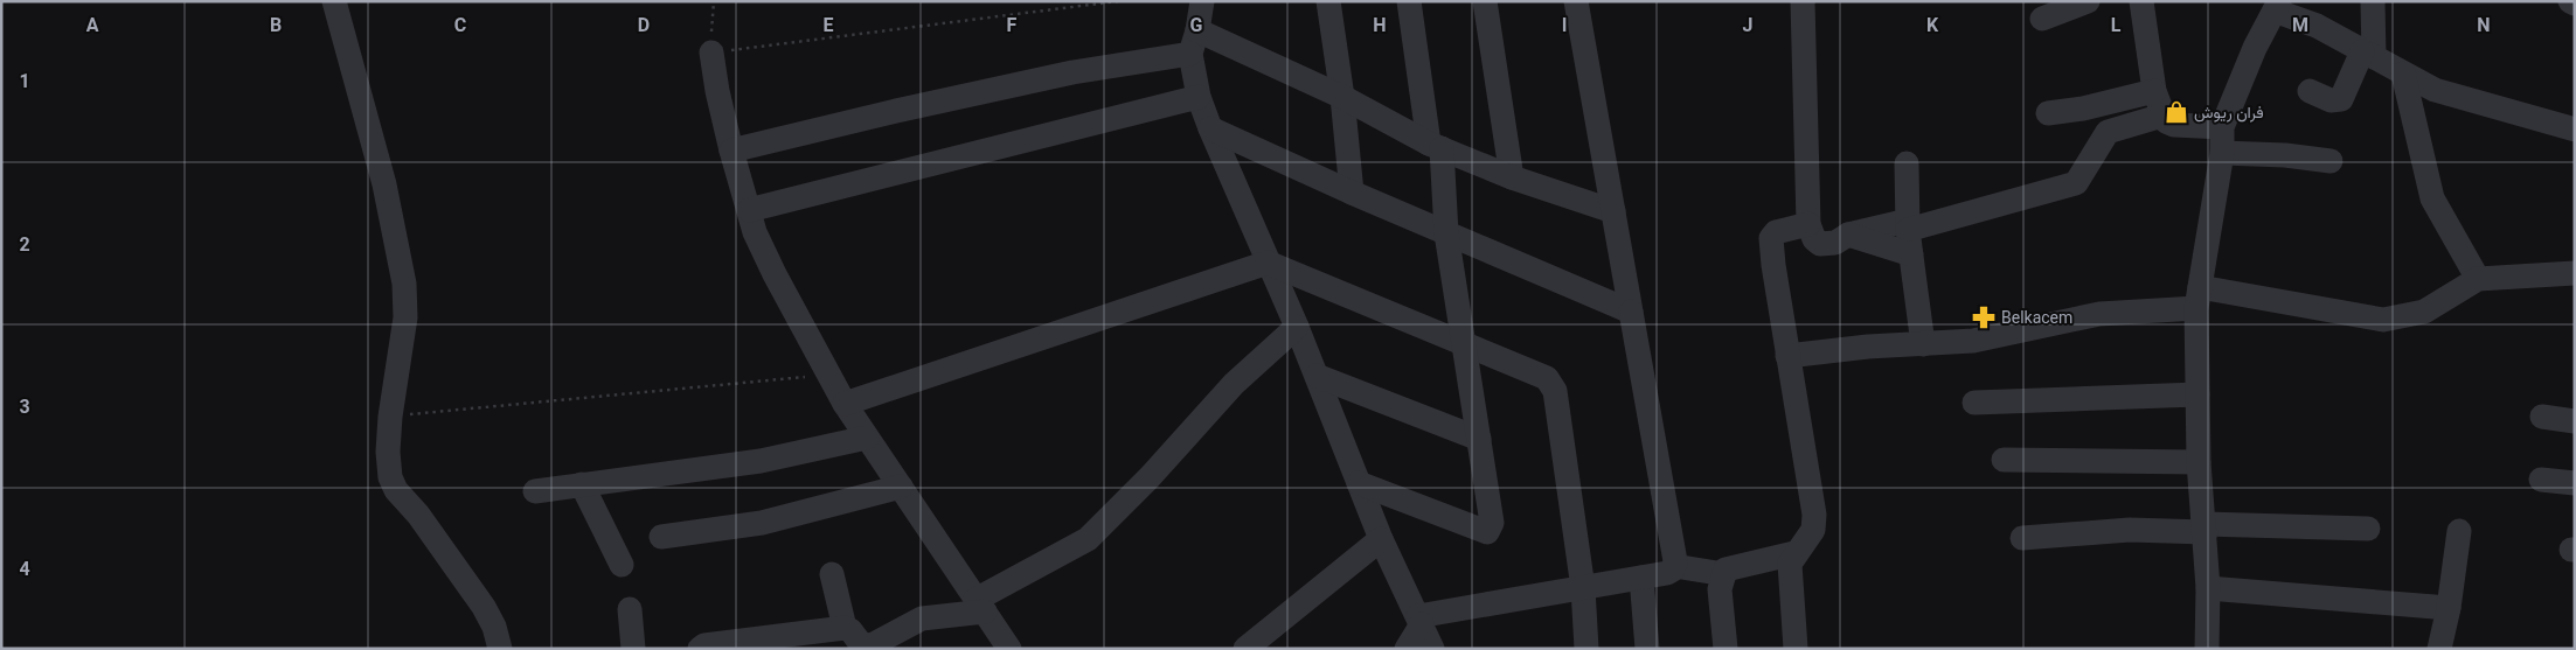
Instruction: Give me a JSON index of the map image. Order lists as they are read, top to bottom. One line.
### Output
{"places":{"shop":["فران ريوش"],"pharmacy":["Belkacem"]},"grid":{"columns":["A","B","C","D","E","F","G","H","I","J","K","L","M","N"],"rows":["1","2","3","4"]}}
